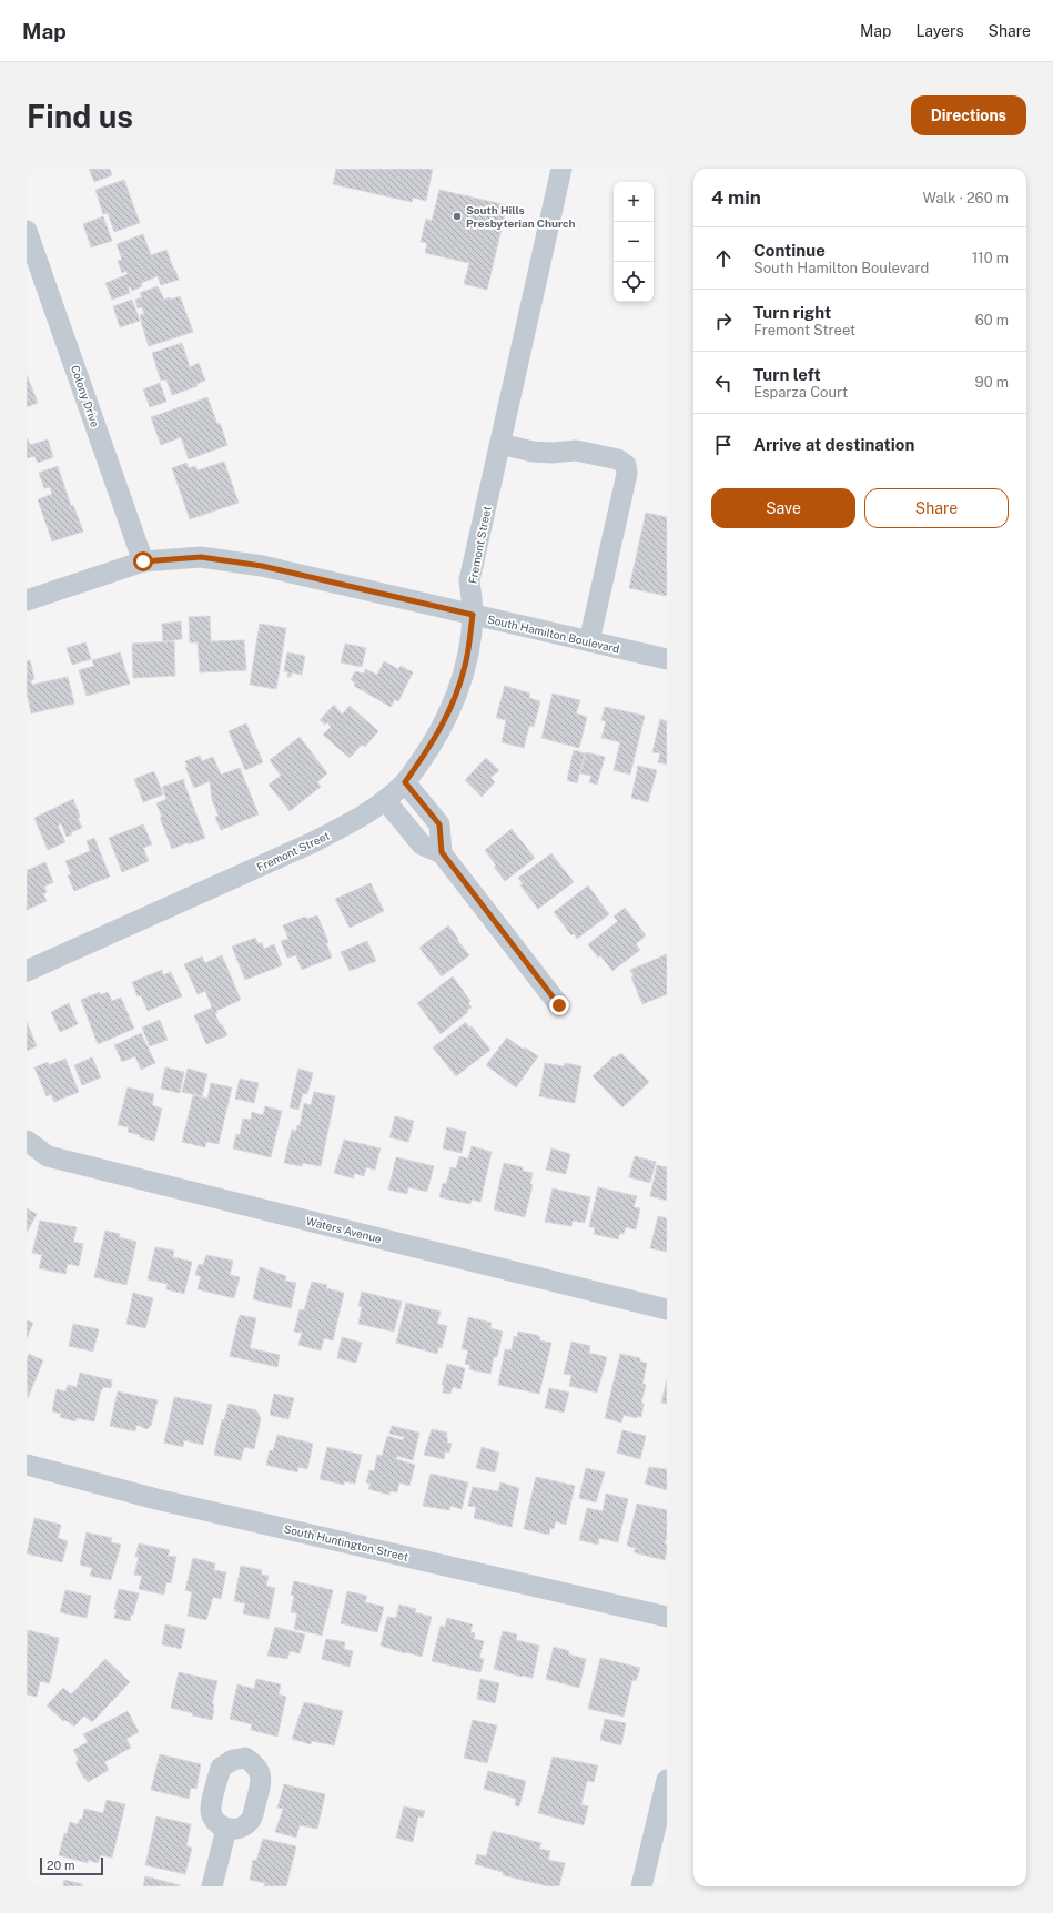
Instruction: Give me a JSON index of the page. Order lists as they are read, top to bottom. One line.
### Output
{"streets":{"street":["Colony Drive","Fremont Street","South Hamilton Boulevard","Waters Avenue","South Huntington Street"]},"crossings":[["Colony Drive","South Hamilton Boulevard"],["Fremont Street","South Hamilton Boulevard"]],"places":["South Hills Presbyterian Church"],"scale_bar":"20 m","page":{"header":"Map","nav":["Map","Layers","Share"],"buttons":["Directions",["Save","Share"]],"title":"Find us","heading":["4 min","Walk · 260 m"],"map_buttons":["+","−"],"list":[["Continue","South Hamilton Boulevard","110 m"],["Turn right","Fremont Street","60 m"],["Turn left","Esparza Court","90 m"],"Arrive at destination"],"scale":"20 m"}}
